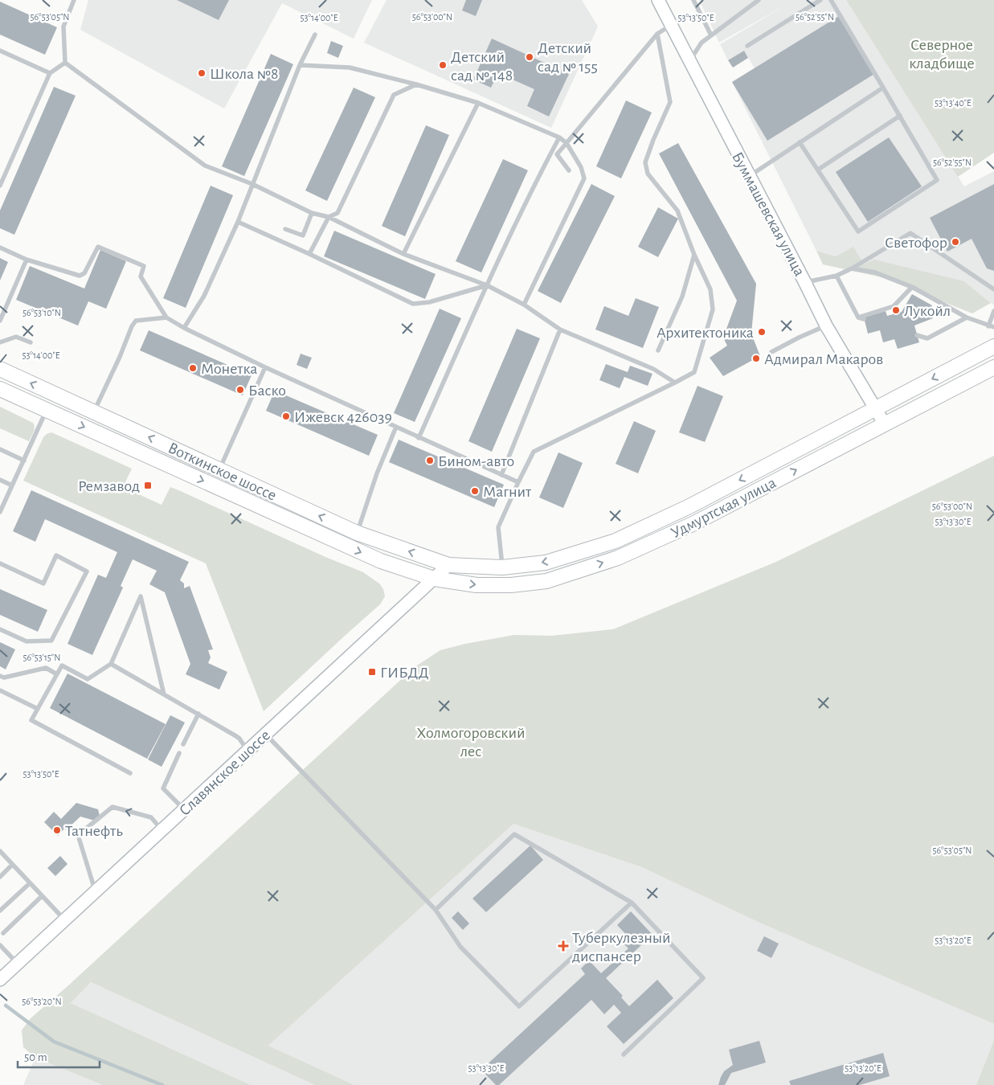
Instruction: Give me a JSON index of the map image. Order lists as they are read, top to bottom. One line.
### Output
{"streets":{"main road":["Буммашевская улица","Воткинское шоссе","Удмуртская улица","Славянское шоссе"]},"crossings":[["Буммашевская улица","Удмуртская улица"],["Воткинское шоссе","Удмуртская улица"],["Воткинское шоссе","Славянское шоссе"],["Удмуртская улица","Славянское шоссе"]],"parks":["Северное кладбище","Холмогоровский лес"],"places":{"other":["Детский сад № 155","Детский сад № 148","Школа №8","Светофор","Лукойл","Архитектоника","Адмирал Макаров","Монетка","Баско","Ижевск 426039","Бином-авто","Магнит","Татнефть"],"transit":["Ремзавод","ГИБДД"],"health":["Туберкулезный диспансер"]},"scale_bar":"50 m","coordinates":["56°52'55\"N","56°53'05\"N","56°53'00\"N","53°14'00\"E","53°13'50\"E","53°13'40\"E","56°53'10\"N","53°13'30\"E","56°53'15\"N","53°13'20\"E","56°53'20\"N"]}
